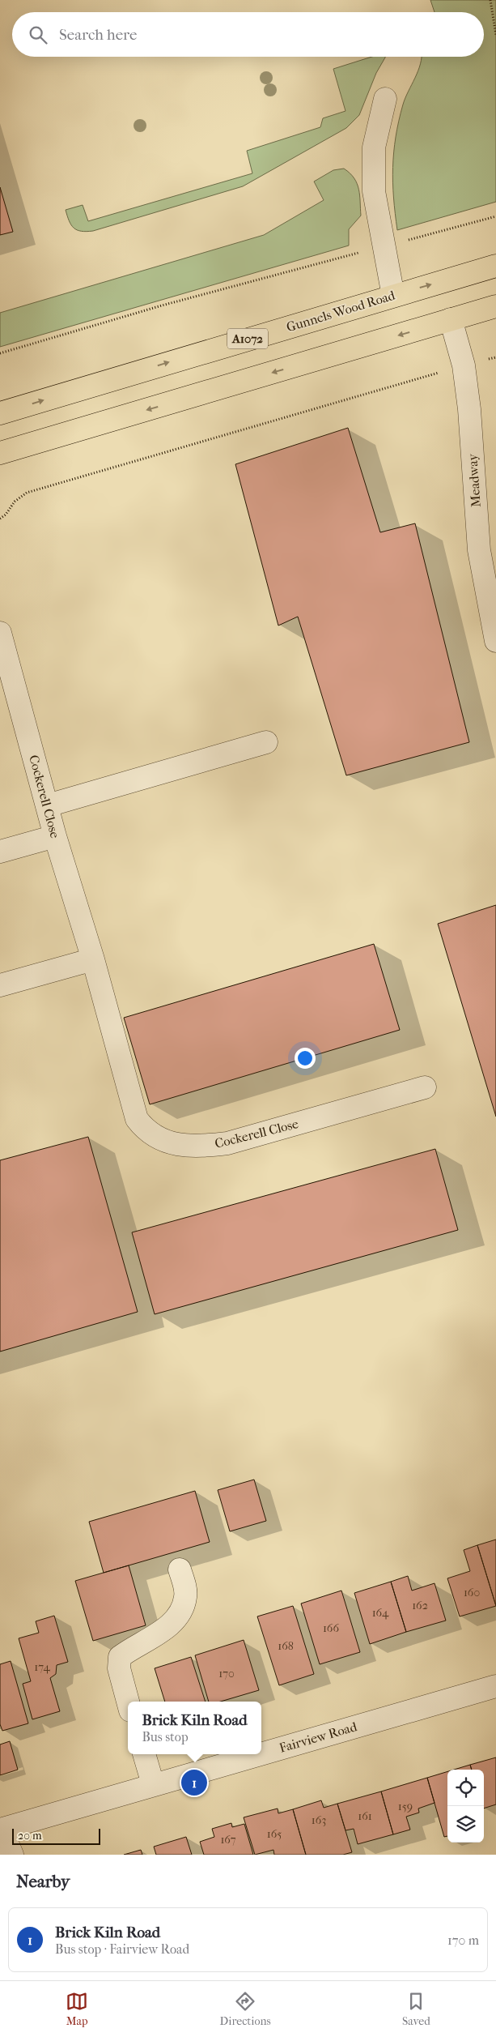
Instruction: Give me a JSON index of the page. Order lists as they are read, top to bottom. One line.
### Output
{"streets":{"main road":["Gunnels Wood Road","A1072"],"street":["Meadway","Cockerell Close","Fairview Road"]},"house_numbers":["160","162","164","166","168","174","170","159","161","163","165","167"],"scale_bar":"20 m","page":{"search":"Search here","popup":["Brick Kiln Road","Bus stop"],"pins":"1","scale":"20 m","heading":"Nearby","list":[{"mark":"1","name":"Brick Kiln Road","note":"Bus stop · Fairview Road","value":"170 m"}],"nav":["Map","Directions","Saved"]}}
